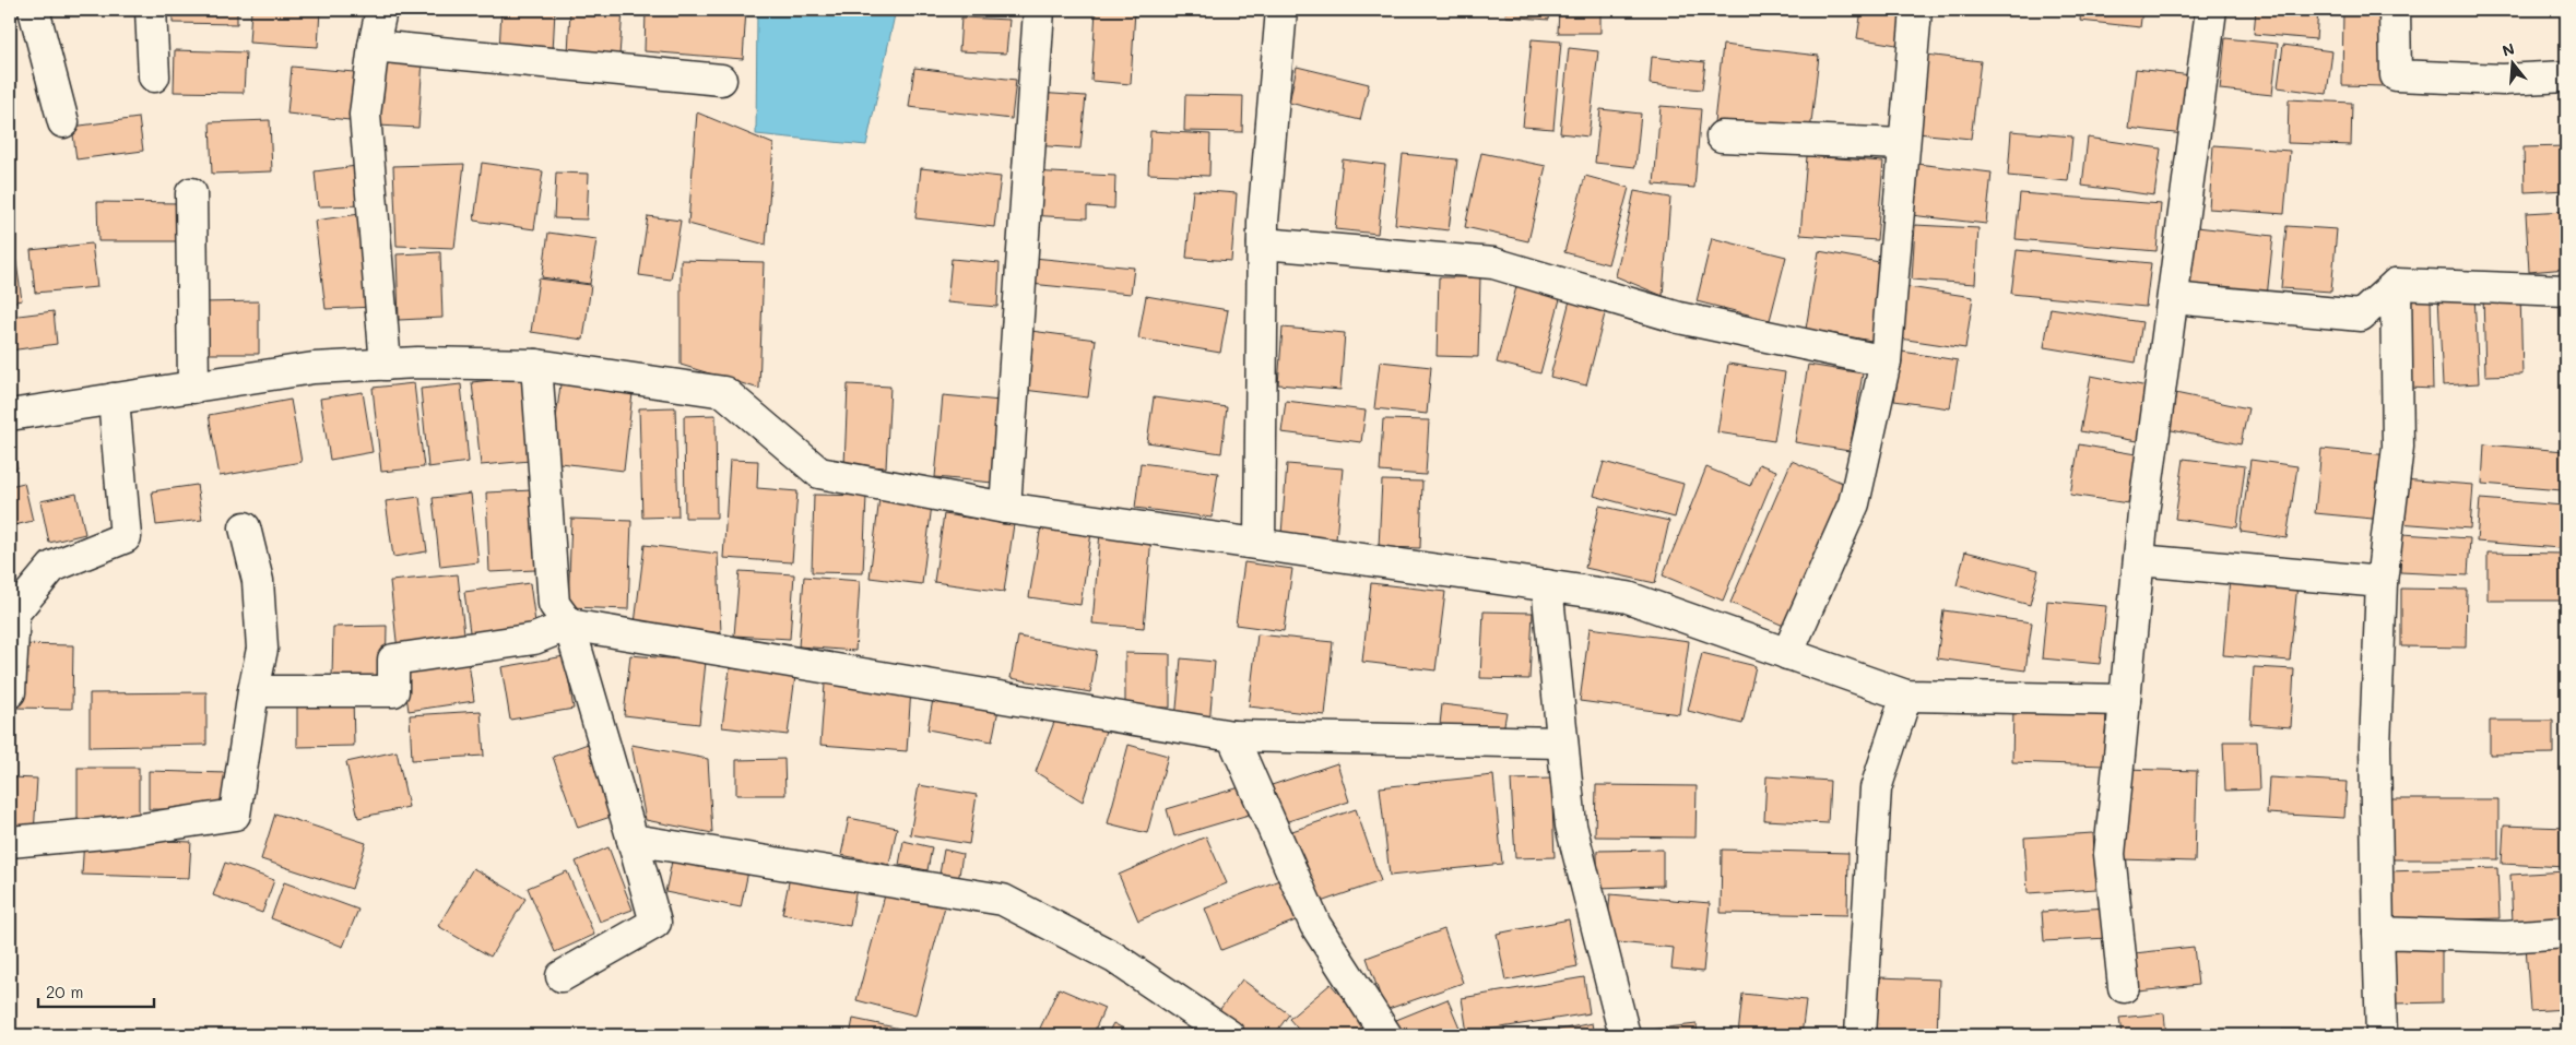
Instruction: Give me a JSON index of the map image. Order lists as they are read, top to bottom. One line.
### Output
{"scale_bar":"20 m","north":"top"}
